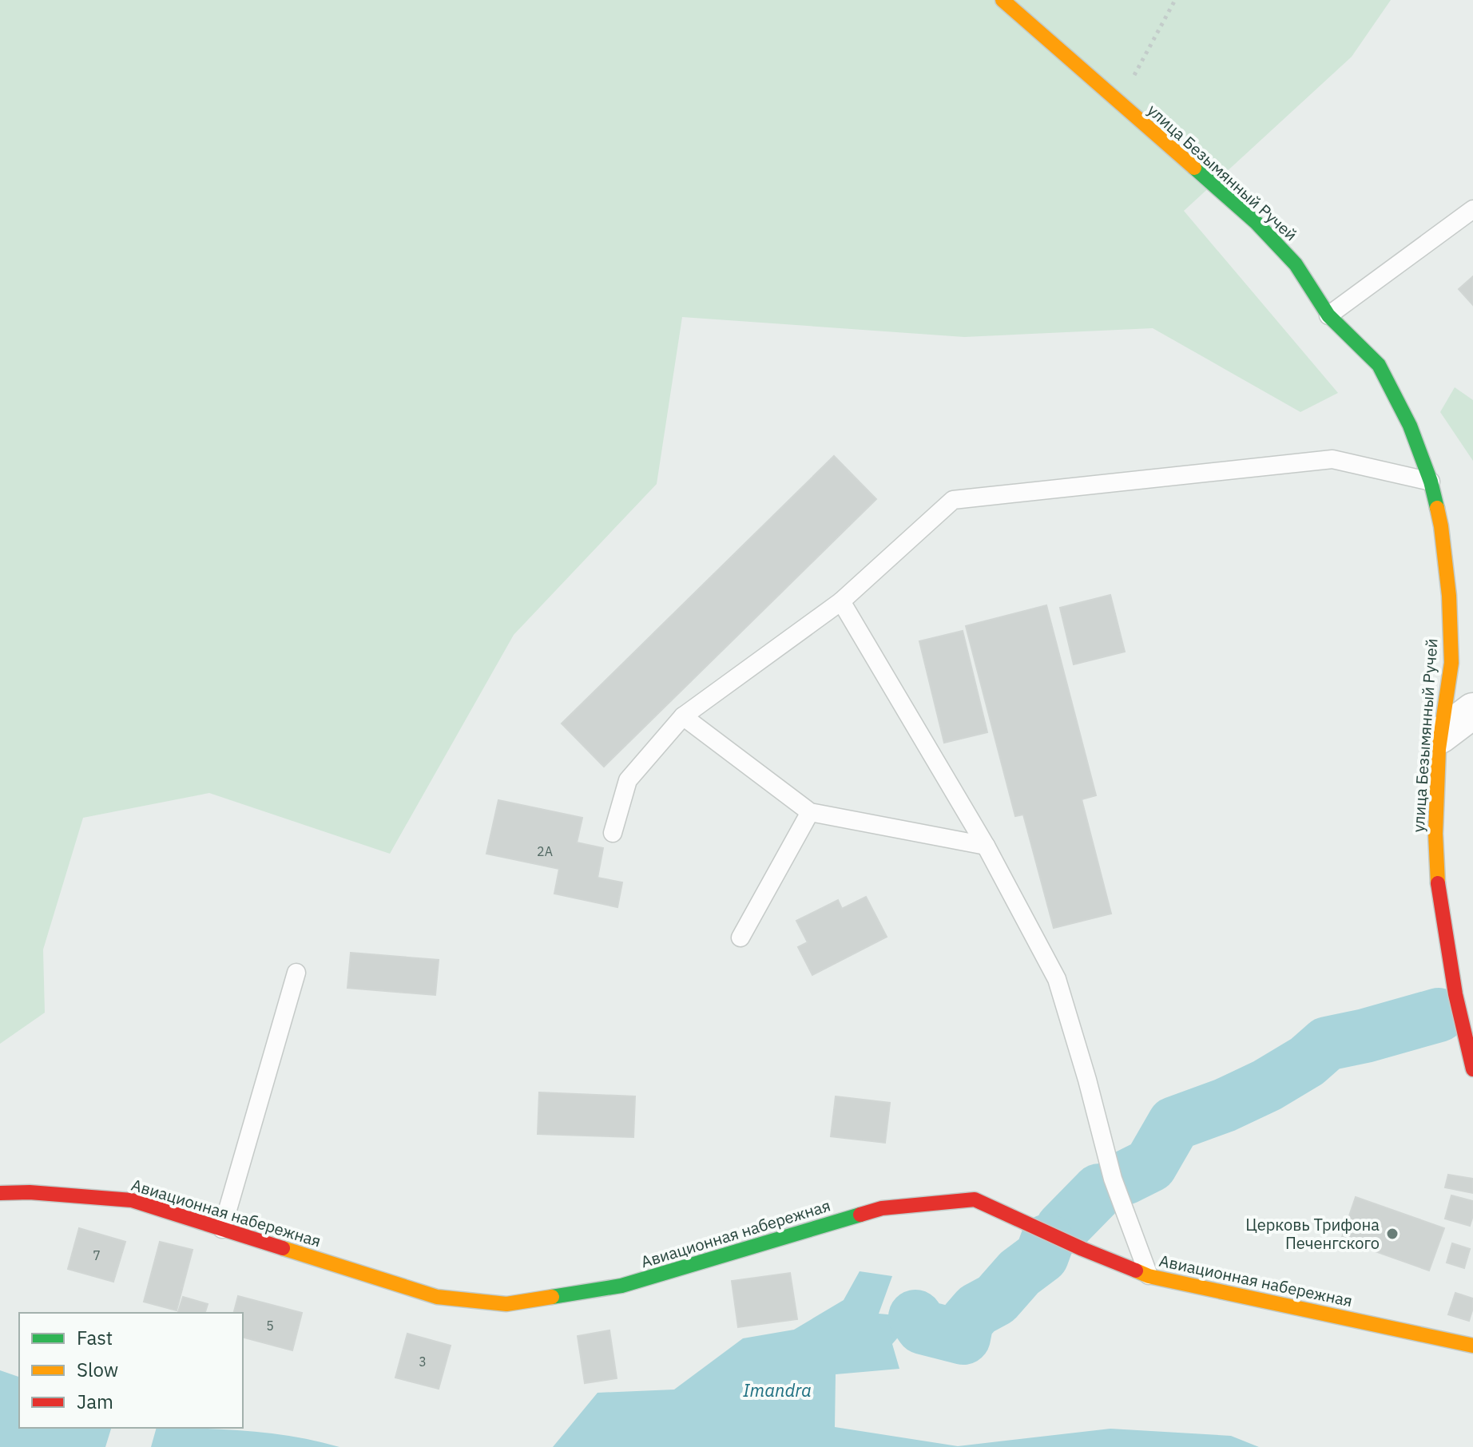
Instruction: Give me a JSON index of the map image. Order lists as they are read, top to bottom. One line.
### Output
{"streets":{"street":["улица Безымянный Ручей","Авиационная набережная"]},"water":["Imandra"],"places":["Церковь Трифона Печенгского"],"house_numbers":["2А","7","5","3"],"legend":["Fast","Slow","Jam"]}
